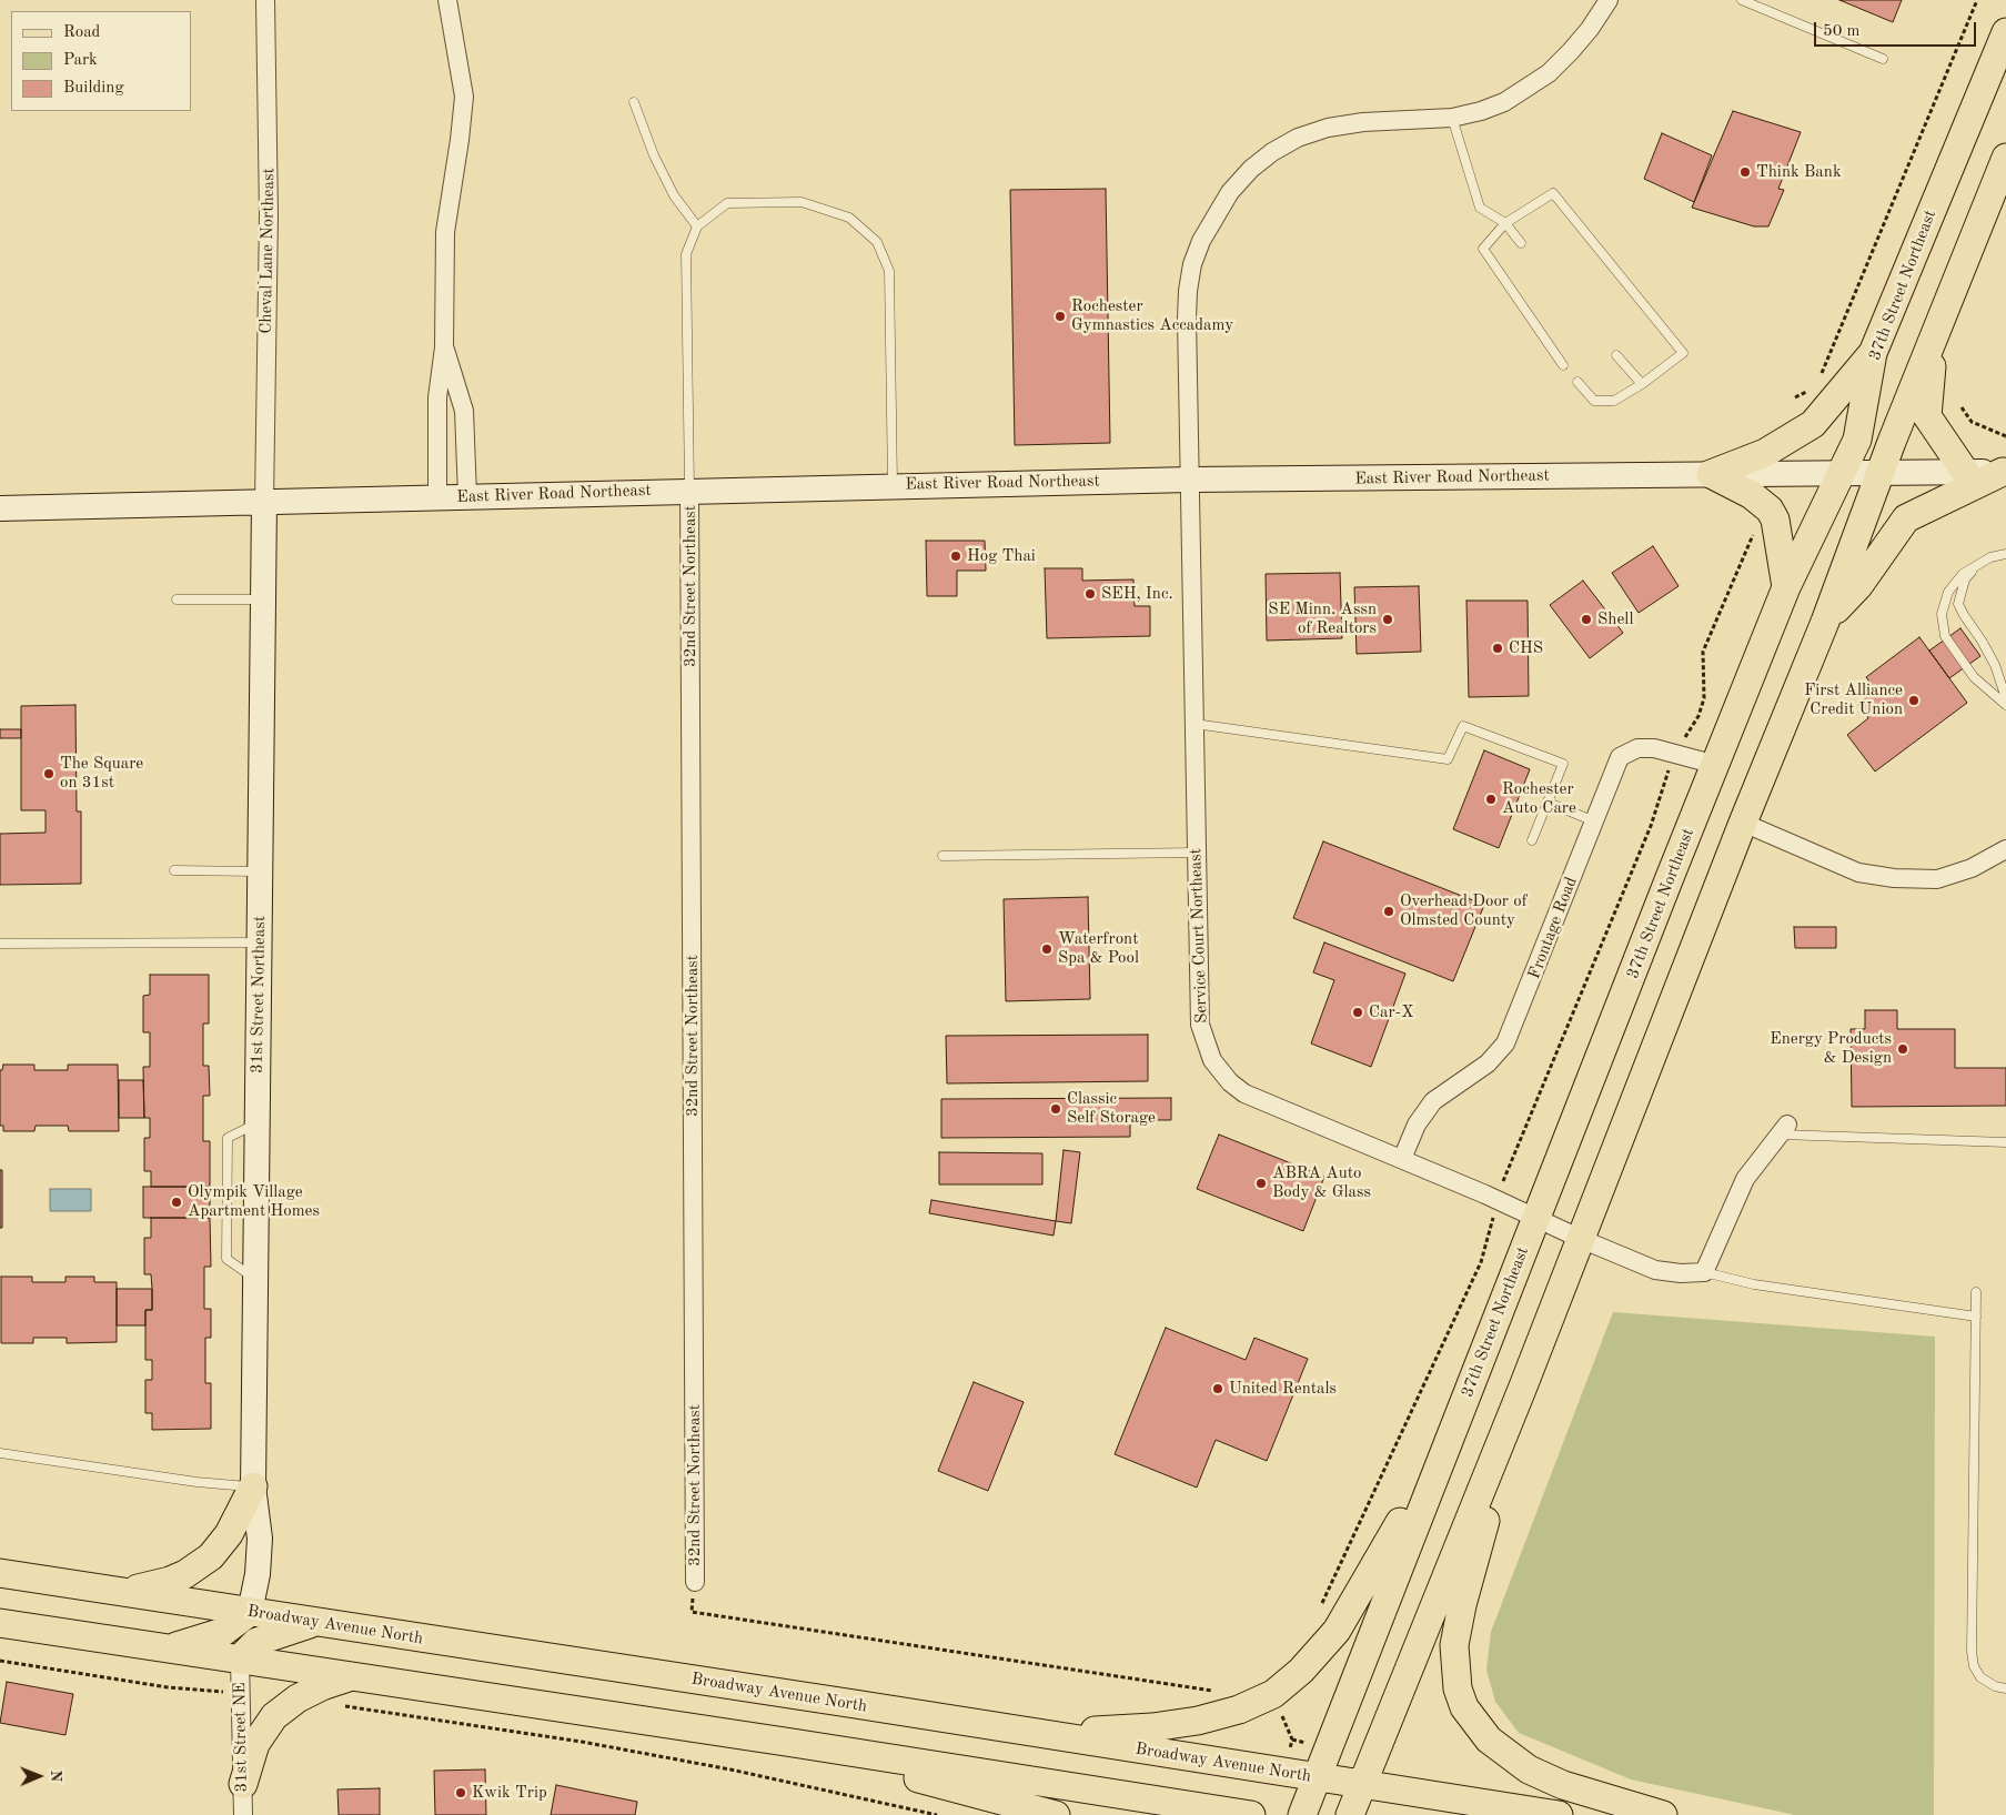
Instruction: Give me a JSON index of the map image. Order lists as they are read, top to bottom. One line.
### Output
{"streets":{"main road":["37th Street Northeast","Broadway Avenue North"],"street":["Cheval Lane Northeast","East River Road Northeast","32nd Street Northeast","Frontage Road","Service Court Northeast","31st Street Northeast","31st Street NE"]},"crossings":[["Cheval Lane Northeast","East River Road Northeast"],["Cheval Lane Northeast","31st Street Northeast"],["37th Street Northeast","East River Road Northeast"],["37th Street Northeast","Frontage Road"],["37th Street Northeast","Service Court Northeast"],["37th Street Northeast","Broadway Avenue North"],["East River Road Northeast","32nd Street Northeast"],["East River Road Northeast","Service Court Northeast"],["East River Road Northeast","31st Street Northeast"],["Frontage Road","Service Court Northeast"],["31st Street Northeast","Broadway Avenue North"]],"places":["Think Bank","Rochester Gymnastics Accadamy","Hog Thai","SEH, Inc.","SE Minn. Assn of Realtors","Shell","CHS","First Alliance Credit Union","The Square on 31st","Rochester Auto Care","Overhead Door of Olmsted County","Waterfront Spa & Pool","Car-X","Energy Products & Design","Classic Self Storage","ABRA Auto Body & Glass","Olympik Village Apartment Homes","United Rentals","Kwik Trip"],"legend":["Road","Park","Building"],"scale_bar":"50 m","north":"right"}
